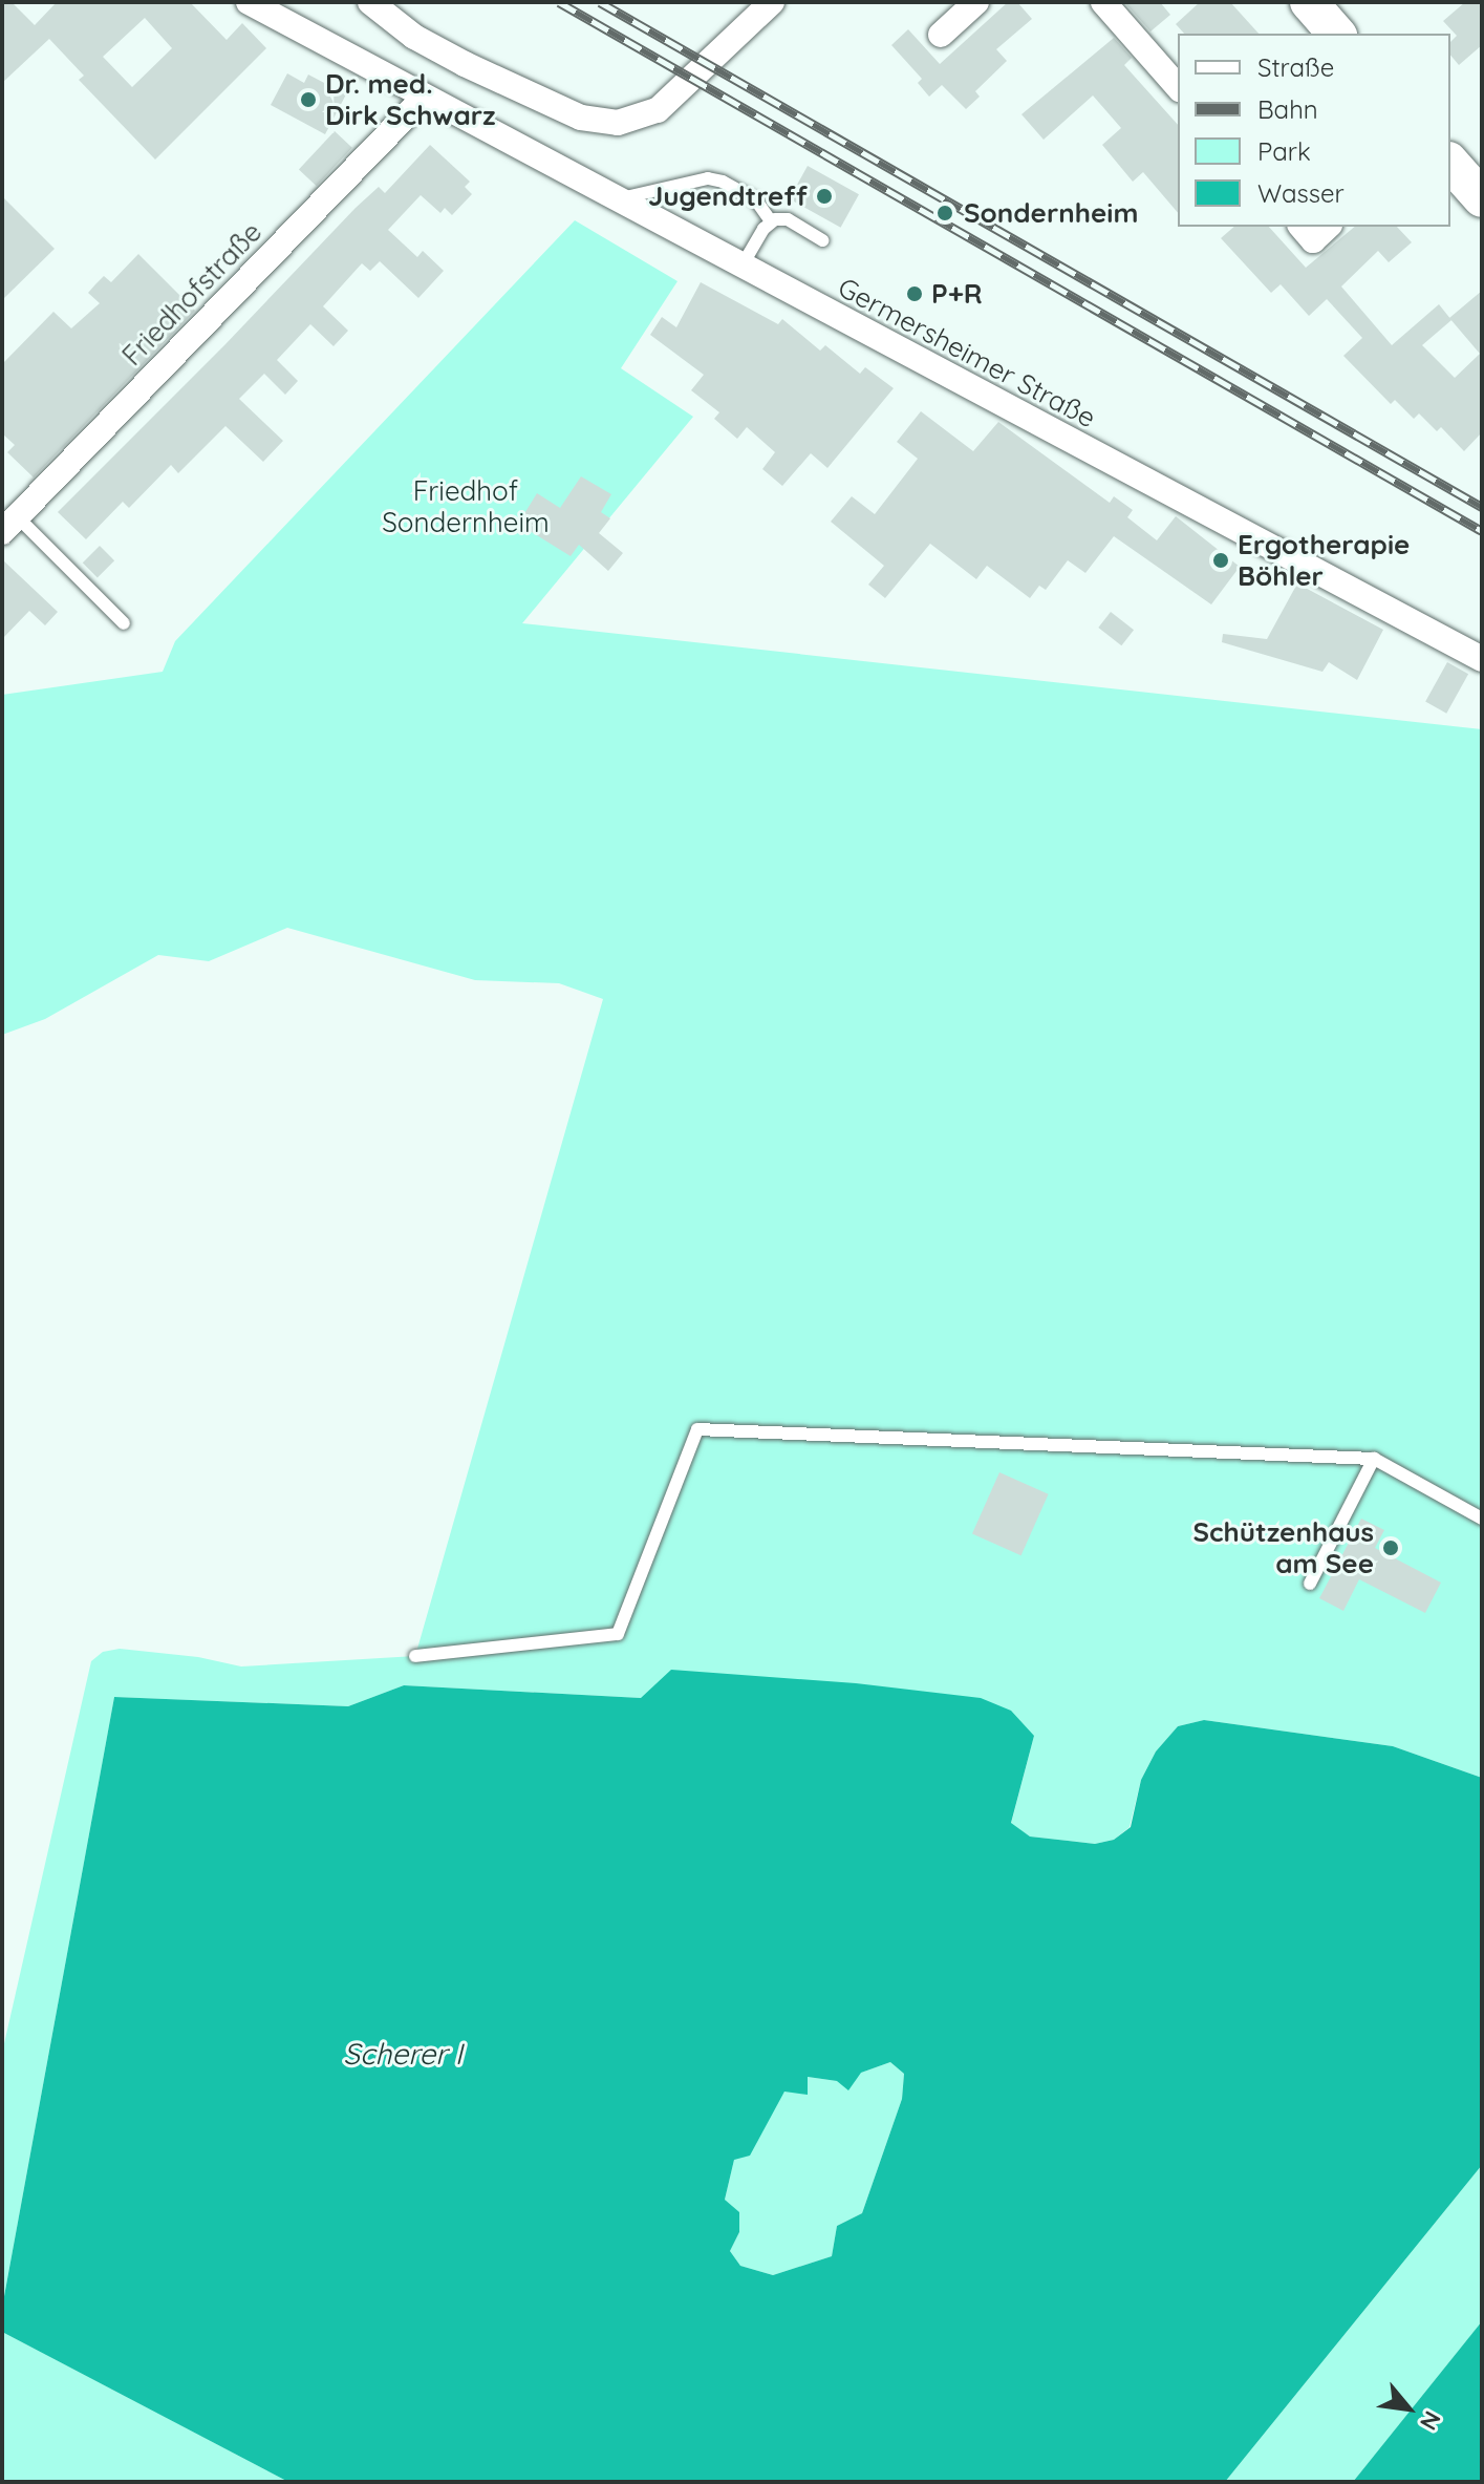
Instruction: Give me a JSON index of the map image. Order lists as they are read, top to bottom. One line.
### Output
{"streets":{"street":["Friedhofstraße","Germersheimer Straße"]},"crossings":[["Friedhofstraße","Germersheimer Straße"]],"water":["Scherer I"],"parks":["Friedhof Sondernheim"],"places":["Dr. med. Dirk Schwarz","Jugendtreff","Sondernheim","P+R","Ergotherapie Böhler","Schützenhaus am See"],"legend":["Straße","Bahn","Park","Wasser"],"north":"bottom right"}
